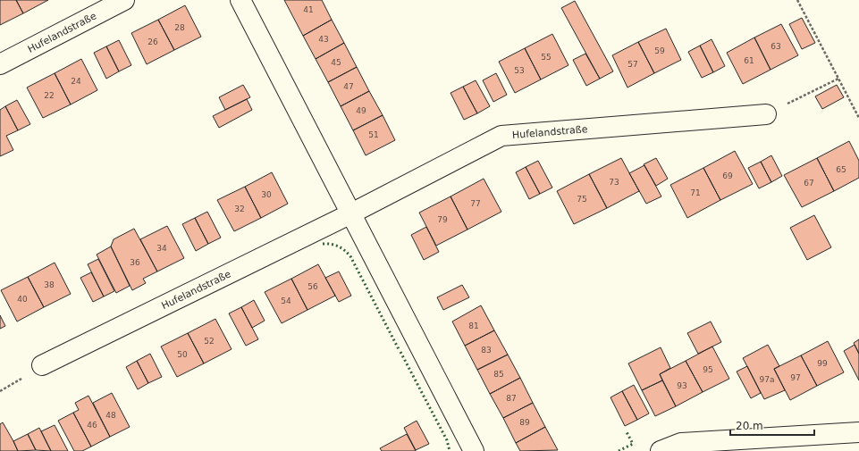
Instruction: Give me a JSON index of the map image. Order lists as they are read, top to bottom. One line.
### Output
{"streets":{"street":["Hufelandstraße"]},"house_numbers":["41","28","43","26","63","59","55","61","45","57","53","24","47","22","49","51","65","69","73","67","71","30","75","77","32","79","34","36","38","56","40","54","81","52","83","50","99","95","85","97","97a","93","87","48","89","46"],"scale_bar":"20 m"}
